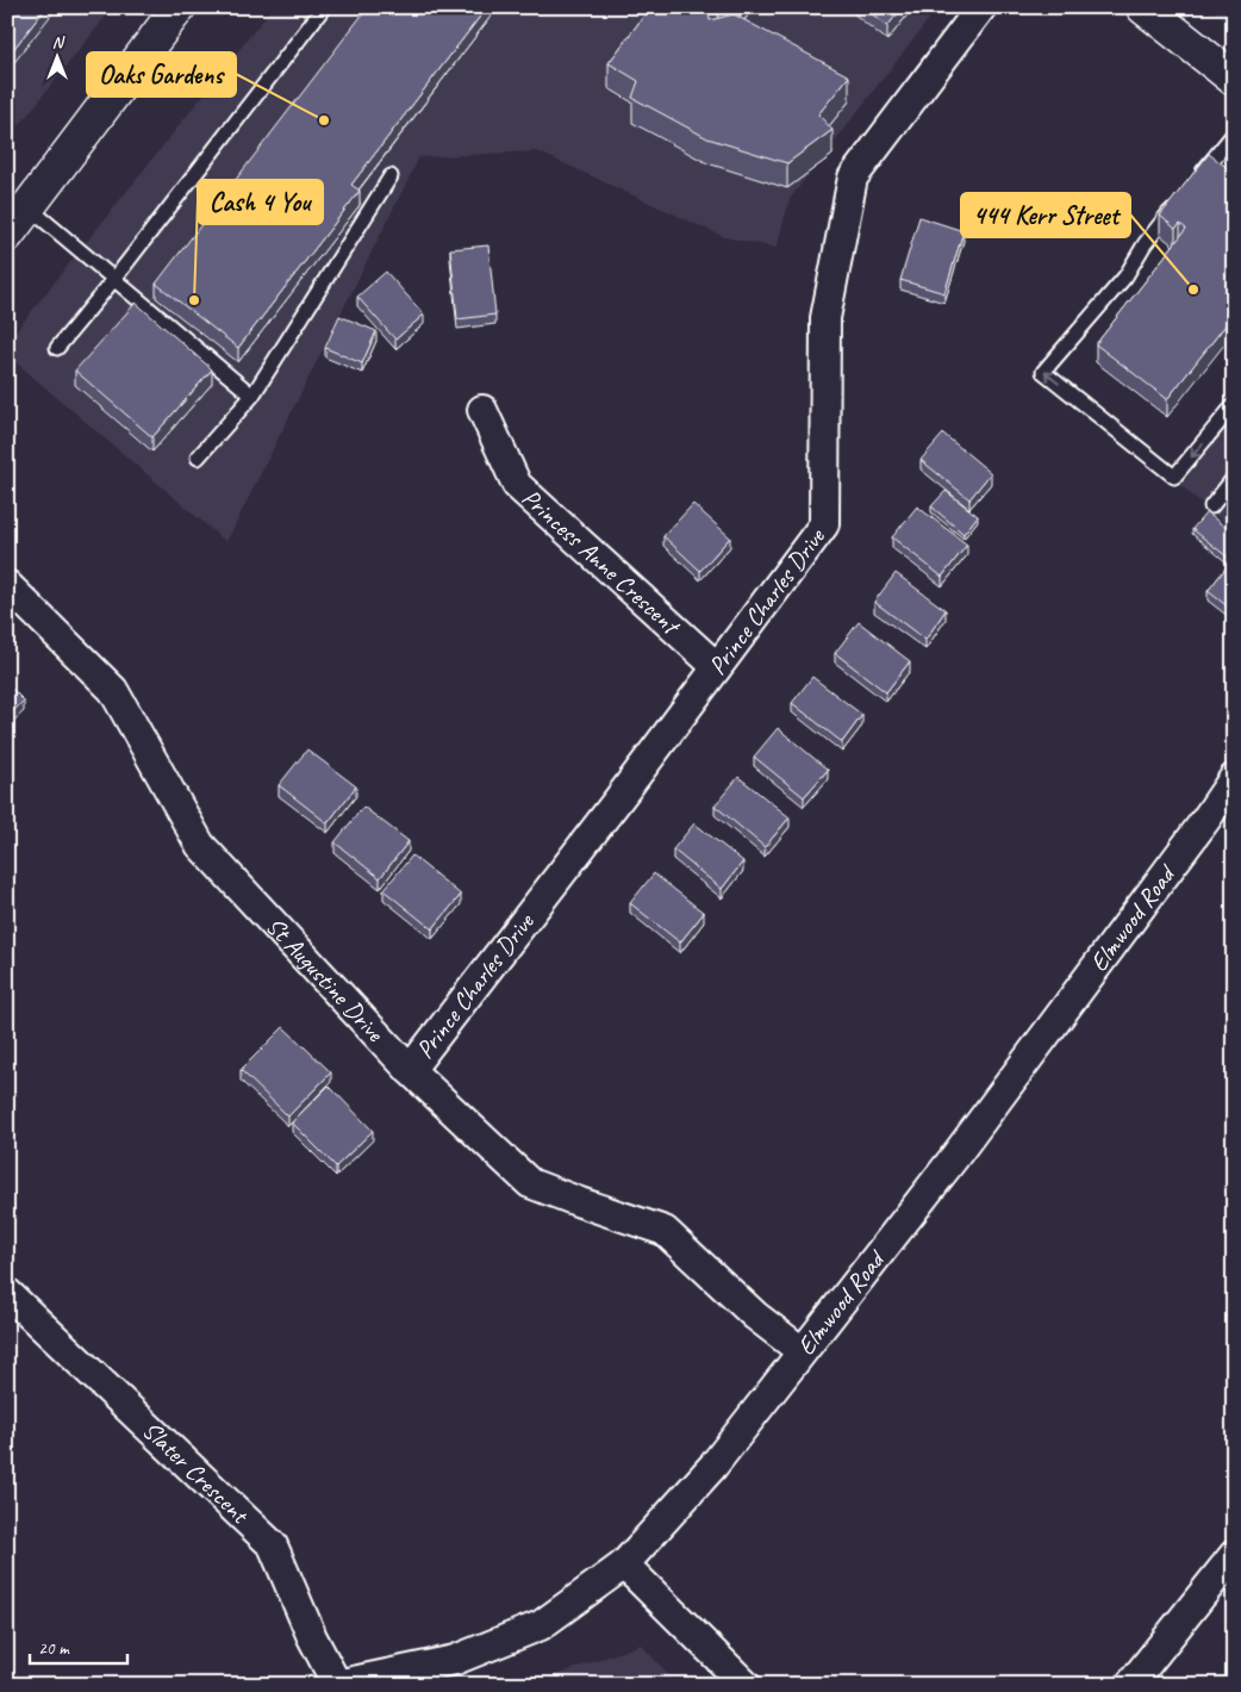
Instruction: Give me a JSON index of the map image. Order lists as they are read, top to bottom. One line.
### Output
{"streets":{"street":["Princess Anne Crescent","Prince Charles Drive","Elmwood Road","St Augustine Drive","Slater Crescent"]},"crossings":[["Princess Anne Crescent","Prince Charles Drive"],["Prince Charles Drive","St Augustine Drive"],["Elmwood Road","St Augustine Drive"],["Elmwood Road","Slater Crescent"]],"places":["Oaks Gardens","444 Kerr Street","Cash 4 You"],"scale_bar":"20 m","north":"top"}
